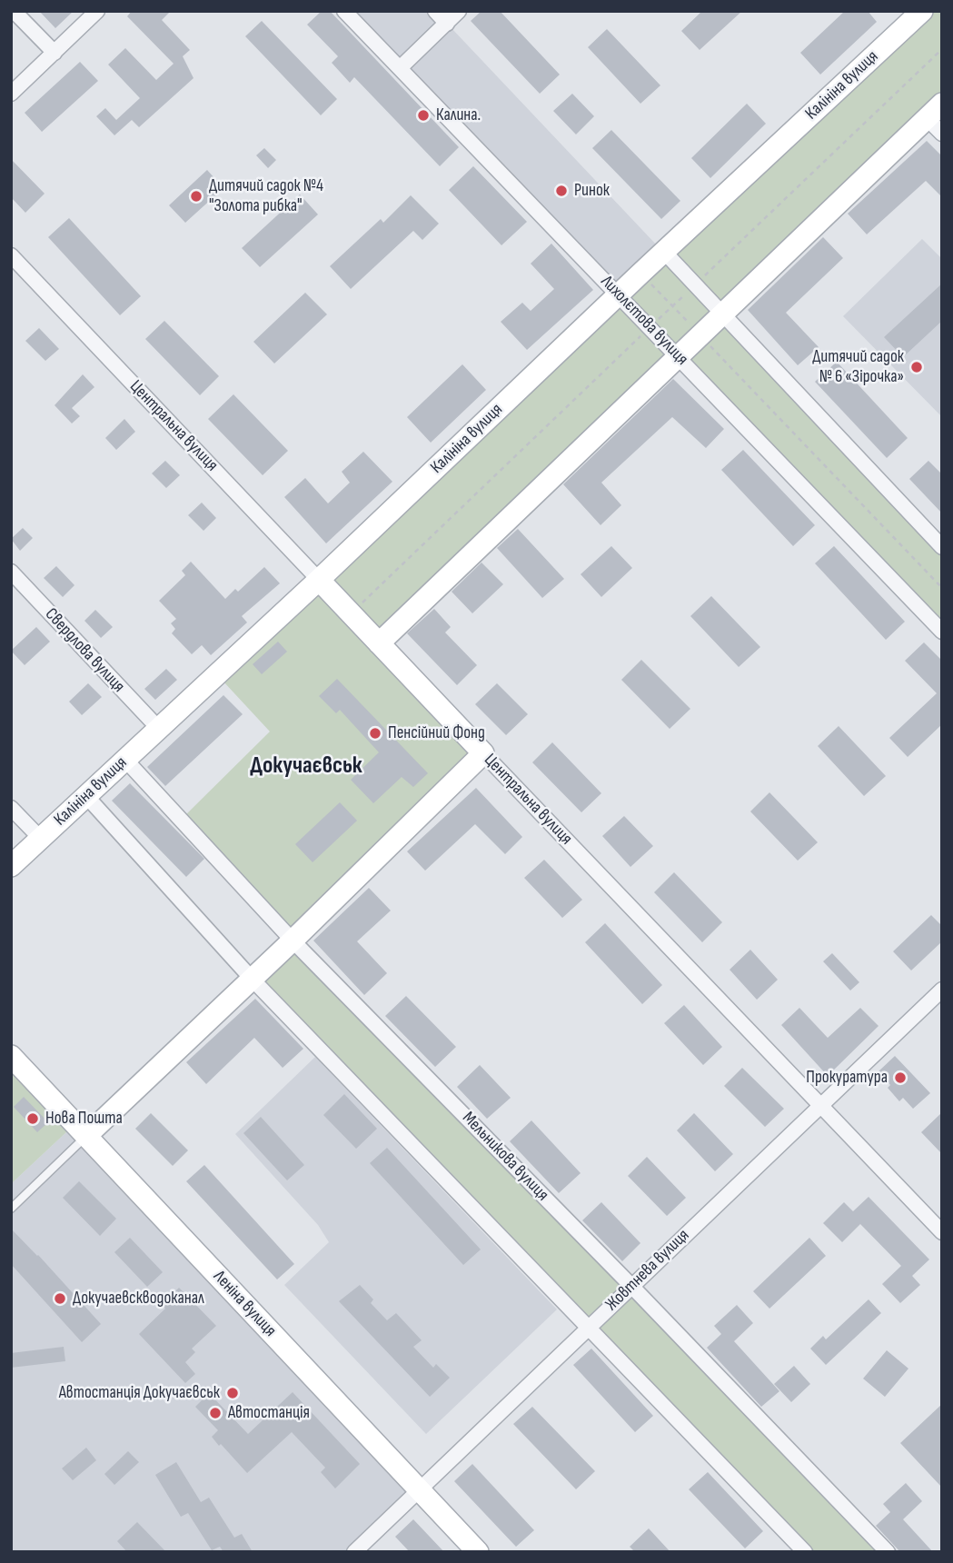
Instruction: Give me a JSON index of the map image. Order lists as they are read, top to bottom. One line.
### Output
{"streets":{"main road":["Калініна вулиця","Центральна вулиця","Леніна вулиця"],"street":["Лихолєтова вулиця","Свердлова вулиця","Мельникова вулиця","Жовтнева вулиця"]},"crossings":[["Калініна вулиця","Лихолєтова вулиця"],["Калініна вулиця","Центральна вулиця"],["Калініна вулиця","Свердлова вулиця"],["Калініна вулиця","Мельникова вулиця"],["Центральна вулиця","Жовтнева вулиця"],["Мельникова вулиця","Жовтнева вулиця"],["Жовтнева вулиця","Леніна вулиця"]],"districts":["Докучаєвськ"],"places":["Калина.","Ринок","Дитячий садок №4 \"Золота рибка\"","Дитячий садок № 6 «Зірочка»","Пенсійний Фонд","Прокуратура","Нова Пошта","Докучаевскводоканал","Автостанція Докучаєвськ","Автостанція"]}
